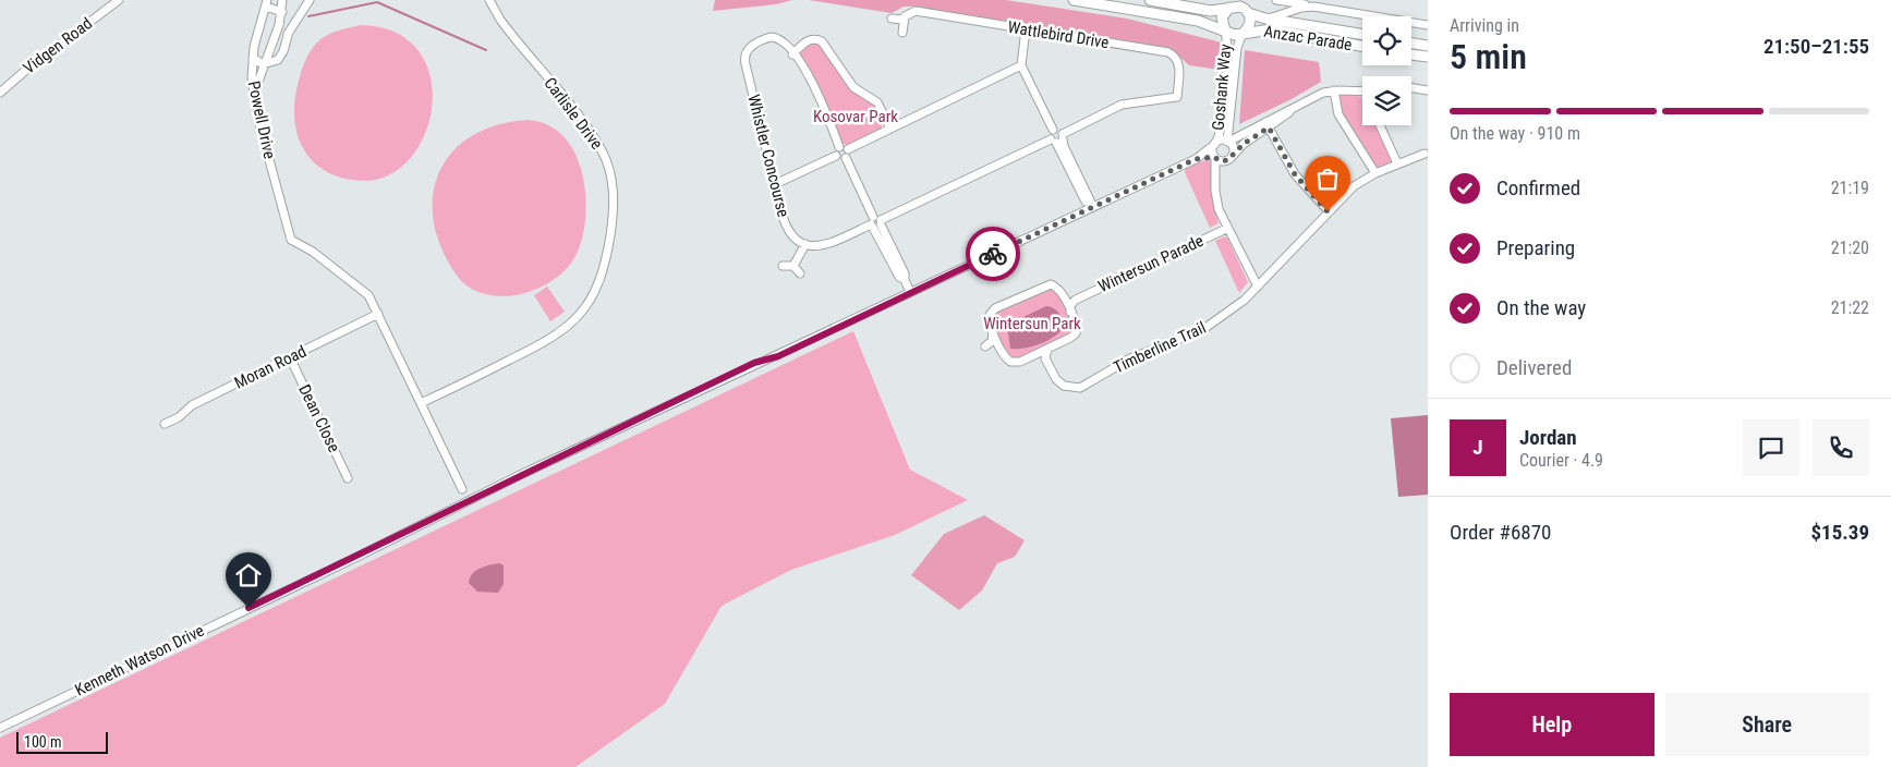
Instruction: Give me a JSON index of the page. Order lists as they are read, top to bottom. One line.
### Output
{"streets":{"main road":["Anzac Parade"],"street":["Wattlebird Drive","Vidgen Road","Goshank Way","Carlisle Drive","Powell Drive","Whistler Concourse","Wintersun Parade","Timberline Trail","Moran Road","Dean Close","Kenneth Watson Drive"]},"crossings":[["Anzac Parade","Goshank Way"],["Goshank Way","Kenneth Watson Drive"],["Powell Drive","Moran Road"],["Moran Road","Dean Close"]],"parks":["Kosovar Park","Wintersun Park"],"scale_bar":"100 m","page":{"heading":["5 min","Arriving in","21:50–21:55"],"panel":["Jordan","Courier · 4.9","Order #6870","$15.39"],"bar":"On the way · 910 m","list":[["Confirmed","21:19"],["Preparing","21:20"],["On the way","21:22"],"Delivered"],"round":"J","buttons":["Help","Share"],"scale":"100 m"}}
